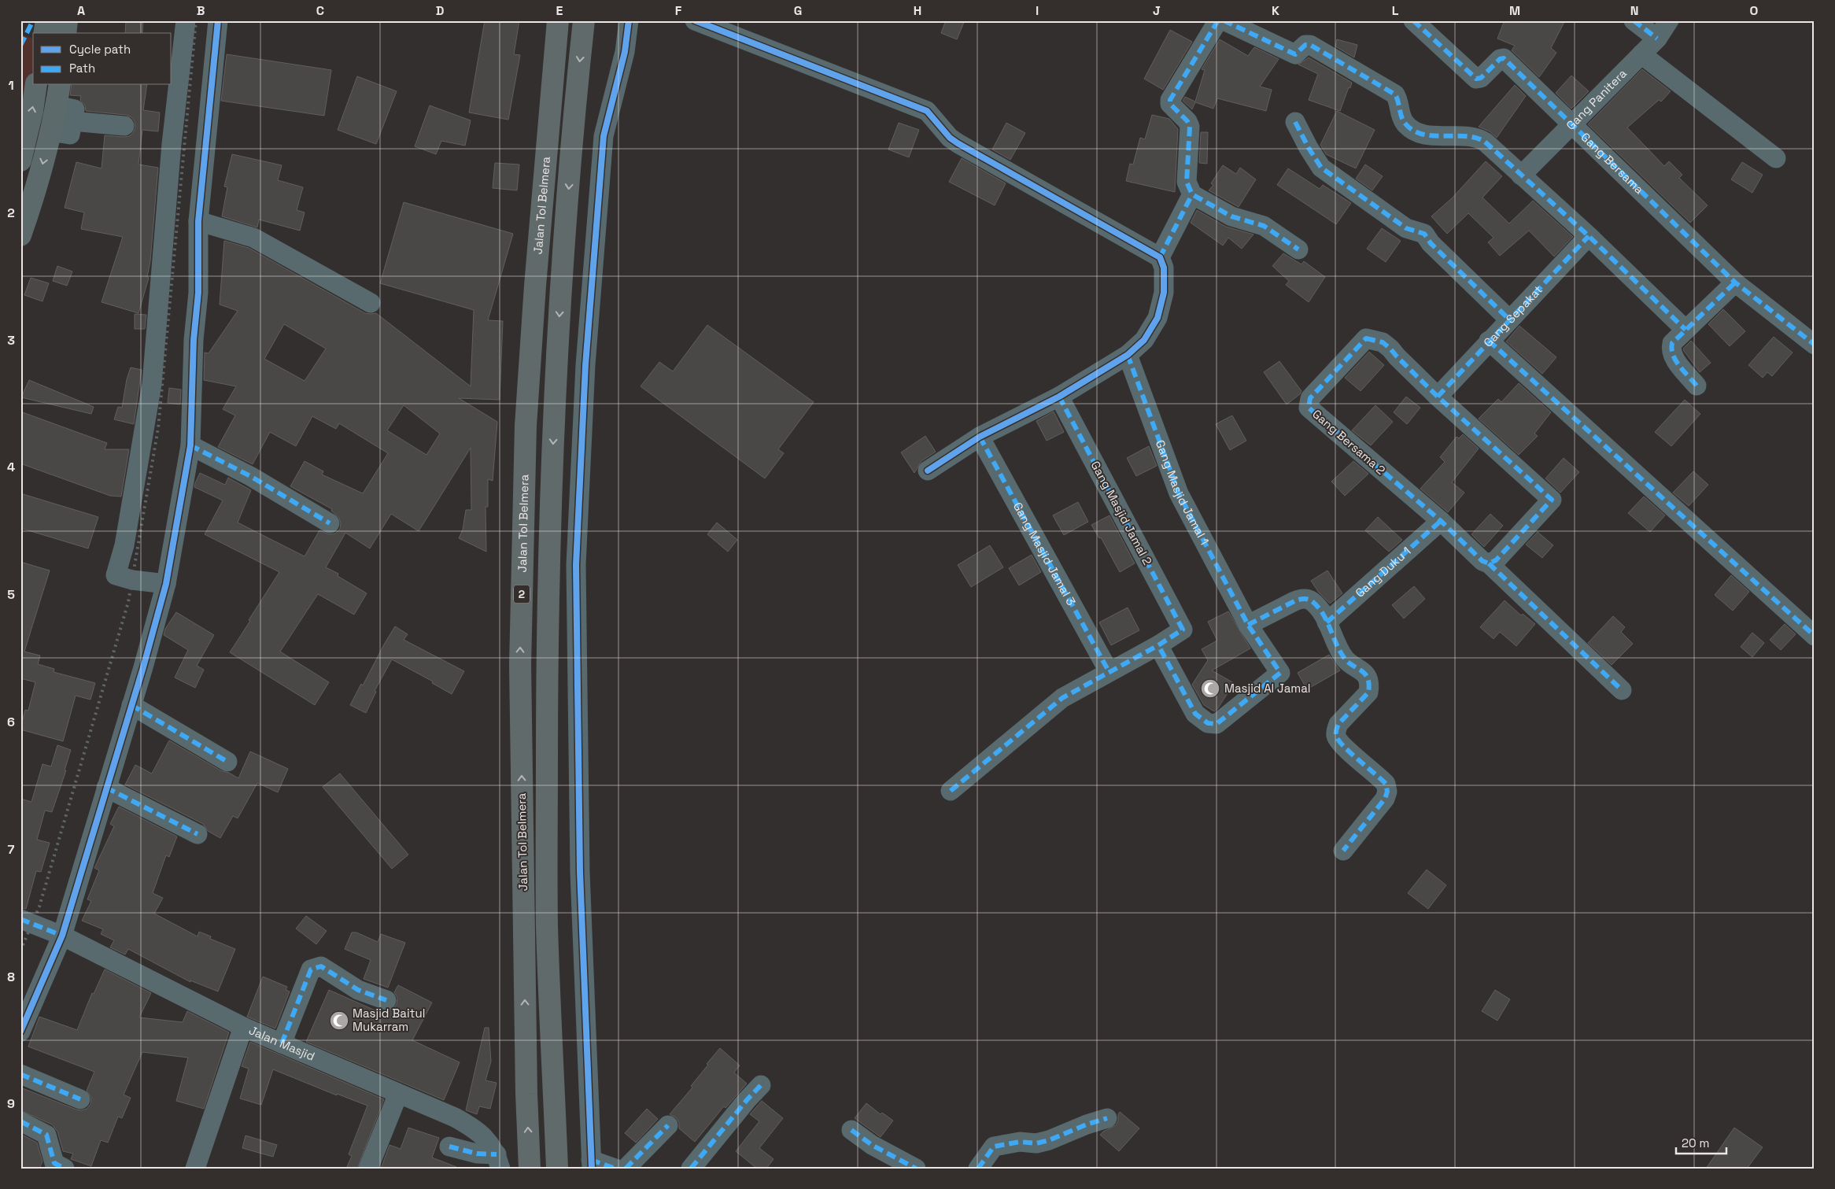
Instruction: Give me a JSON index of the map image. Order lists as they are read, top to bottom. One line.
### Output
{"streets":{"highway":["Jalan Tol Belmera","2"],"street":["Gang Panitera","Gang Bersama","Gang Sepakat","Gang Bersama 2","Gang Masjid Jamal 1","Gang Masjid Jamal 2","Gang Masjid Jamal 3","Gang Duku 1","Jalan Masjid"]},"crossings":[["Gang Panitera","Gang Bersama"],["Gang Sepakat","Gang Bersama 2"],["Gang Bersama 2","Gang Duku 1"],["Gang Masjid Jamal 1","Gang Masjid Jamal 2"]],"places":{"mosque":["Masjid Al Jamal","Masjid Baitul Mukarram"]},"legend":["Cycle path","Path"],"scale_bar":"20 m","grid":{"columns":["A","B","C","D","E","F","G","H","I","J","K","L","M","N","O"],"rows":["1","2","3","4","5","6","7","8","9"]}}
